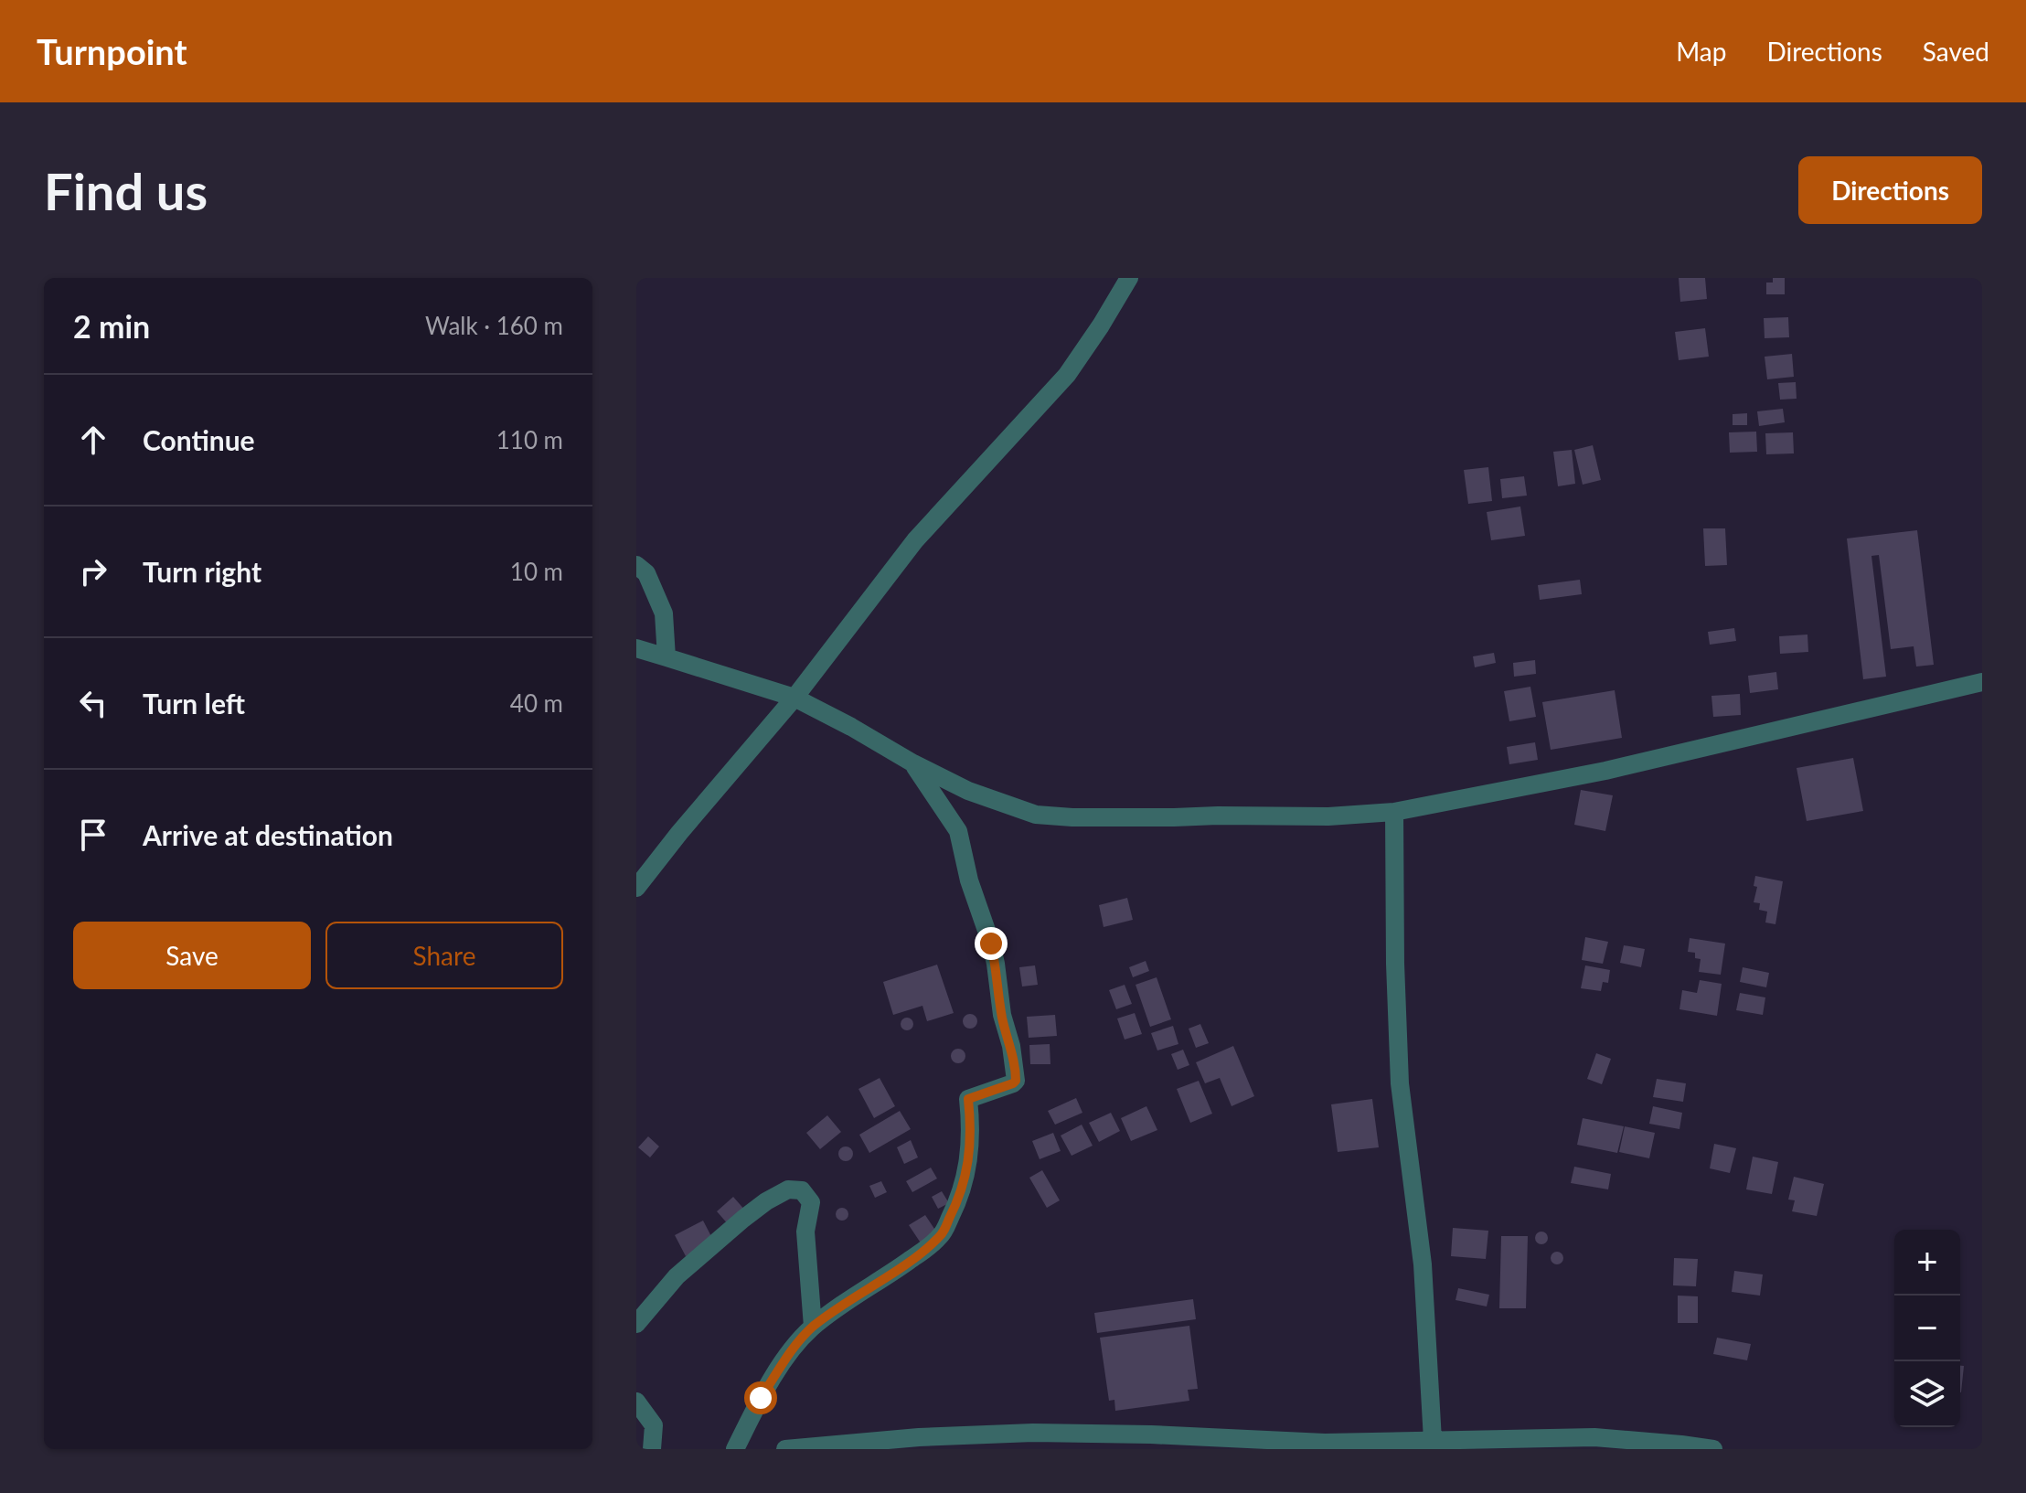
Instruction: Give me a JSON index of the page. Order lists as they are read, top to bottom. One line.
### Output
{"page":{"header":"Turnpoint","nav":["Map","Directions","Saved"],"buttons":["Directions",["Save","Share"]],"title":"Find us","heading":["2 min","Walk · 160 m"],"list":[["Continue","110 m"],["Turn right","10 m"],["Turn left","40 m"],"Arrive at destination"],"map_buttons":["+","−"]}}
